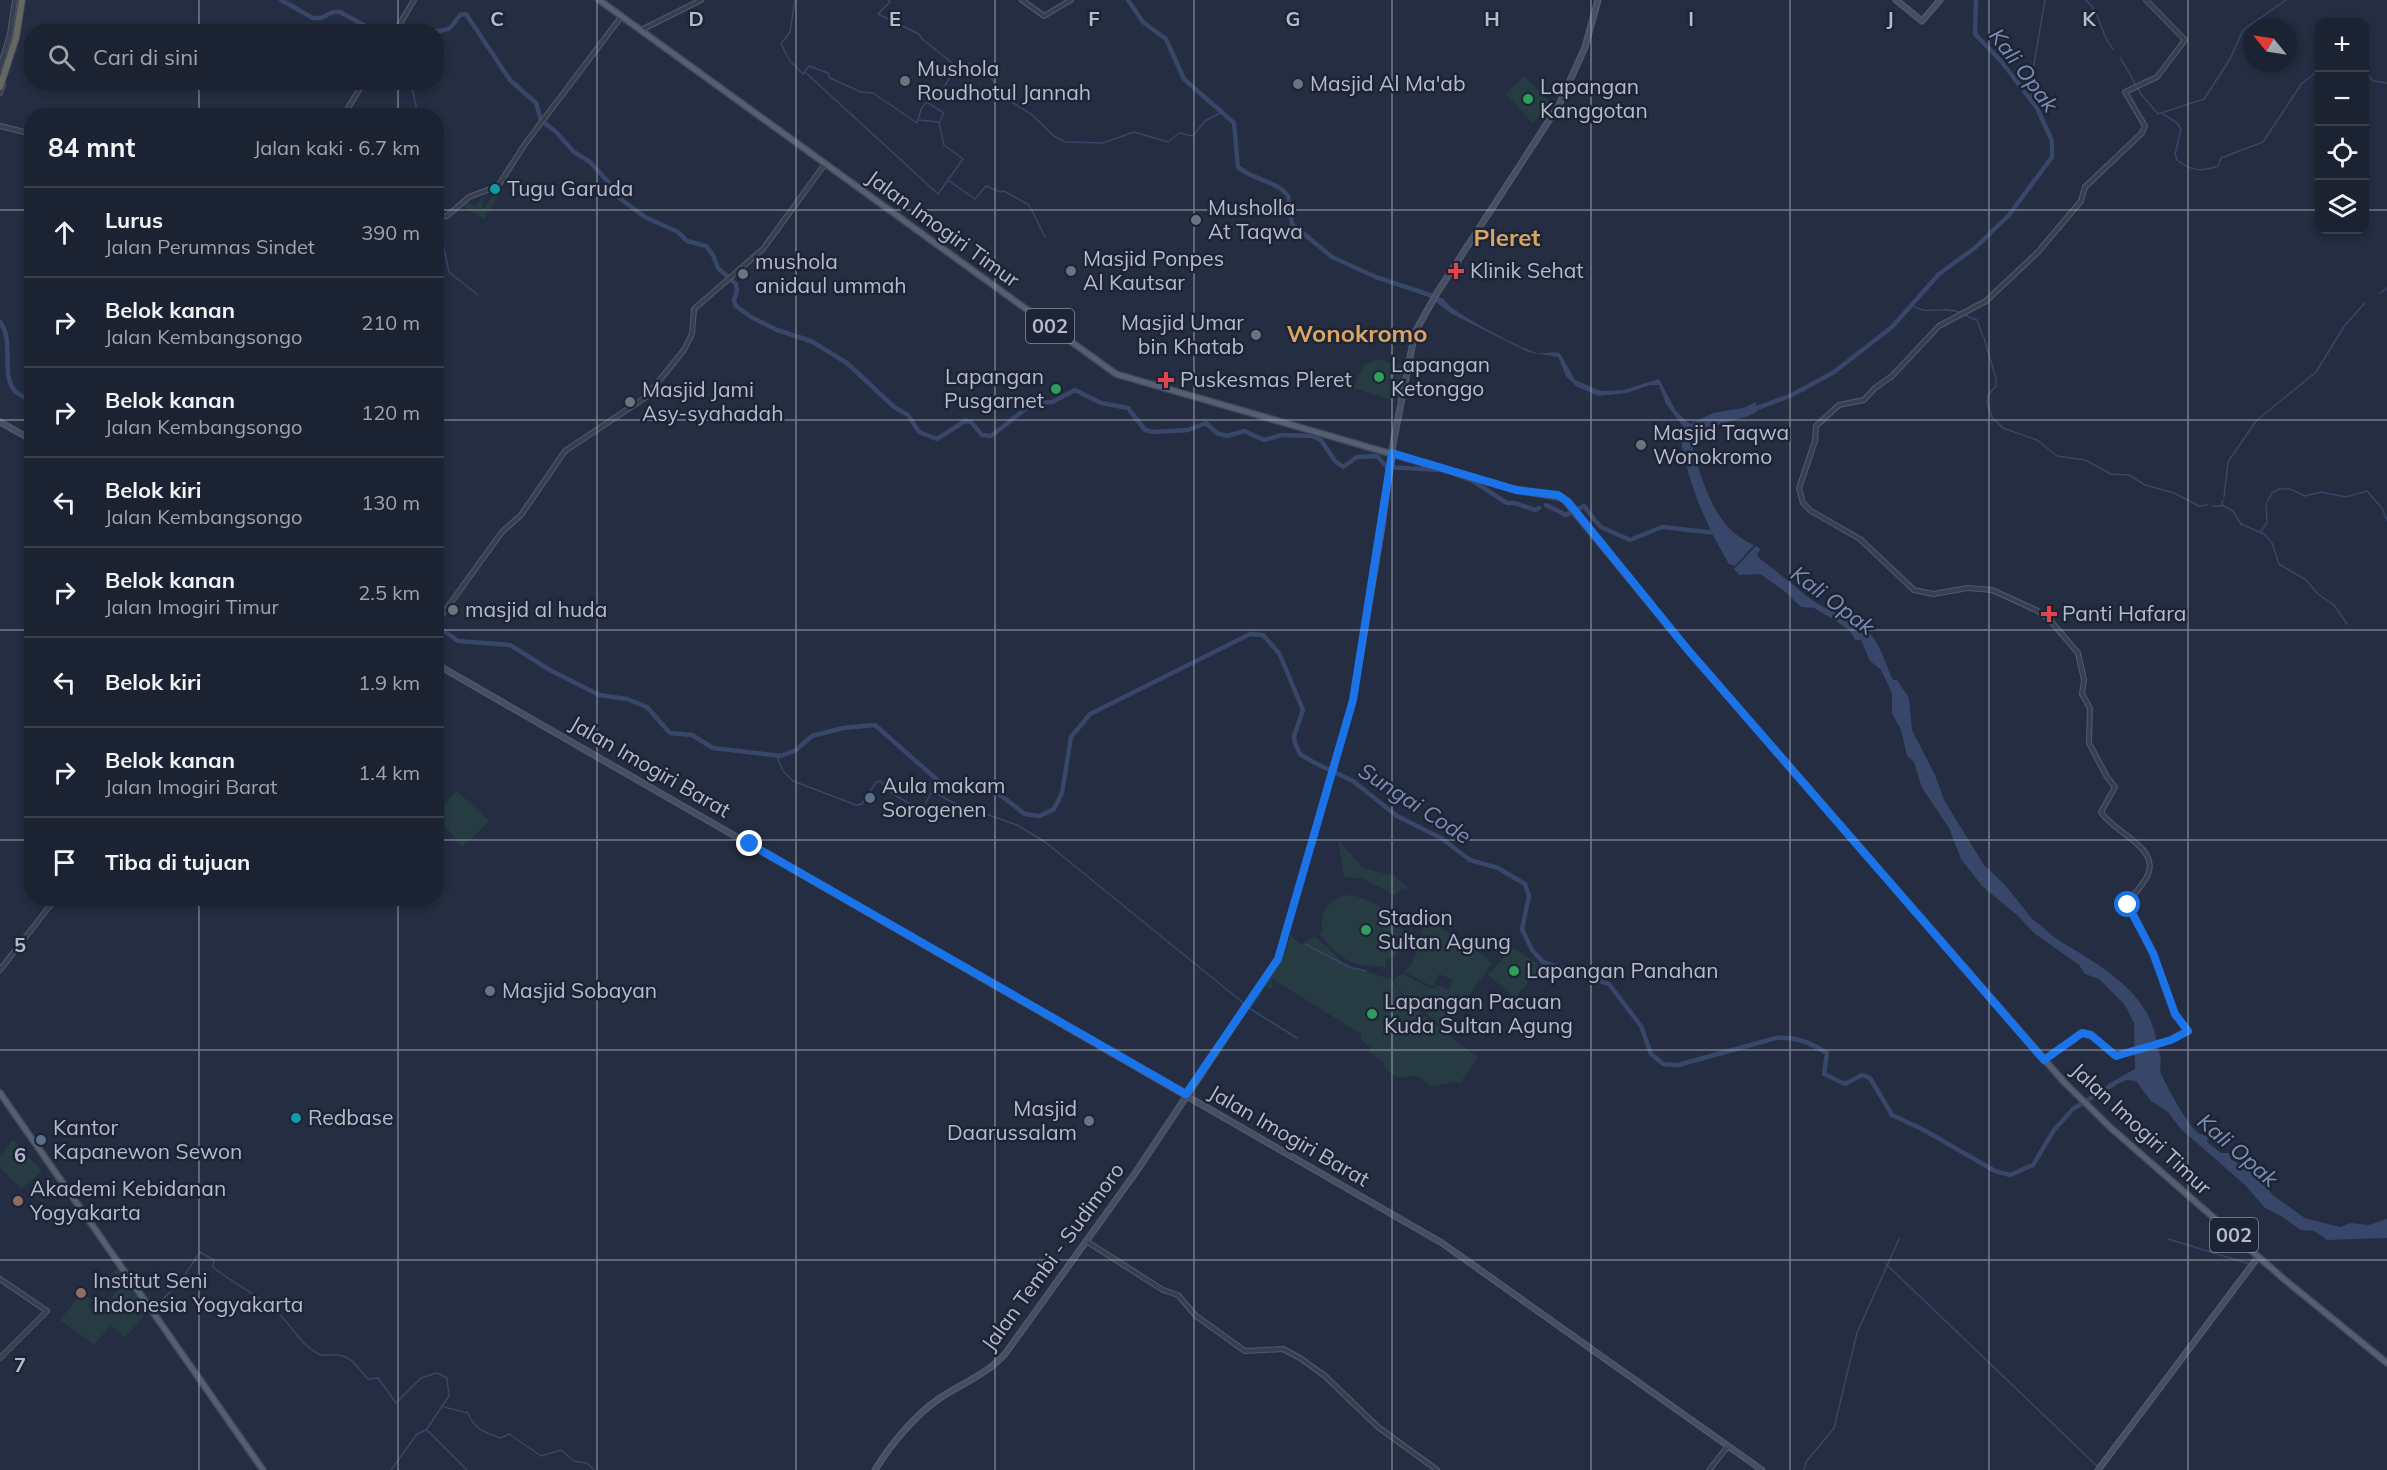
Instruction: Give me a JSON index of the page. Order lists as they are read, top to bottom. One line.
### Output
{"streets":{"main road":["Jalan Imogiri Timur","002","Jalan Imogiri Barat","Jalan Tembi - Sudimoro"]},"crossings":[["Jalan Imogiri Timur","Jalan Tembi - Sudimoro"],["Jalan Imogiri Barat","Jalan Tembi - Sudimoro"]],"districts":["Pleret","Wonokromo"],"water":["Kali Opak","Sungai Code"],"places":{"other":["Mushola Roudhotul Jannah","Masjid Al Ma'ab","Lapangan Kanggotan","Tugu Garuda","Musholla At Taqwa","Masjid Ponpes Al Kautsar","mushola anidaul ummah","Masjid Umar bin Khatab","Lapangan Ketonggo","Lapangan Pusgarnet","Masjid Jami Asy-syahadah","Masjid Taqwa Wonokromo","masjid al huda","Aula makam Sorogenen","Stadion Sultan Agung","Lapangan Panahan","Masjid Sobayan","Lapangan Pacuan Kuda Sultan Agung","Redbase","Masjid Daarussalam","Kantor Kapanewon Sewon","Akademi Kebidanan Yogyakarta","Institut Seni Indonesia Yogyakarta"],"health":["Klinik Sehat","Puskesmas Pleret","Panti Hafara"]},"north":"top left","page":{"map_buttons":["+","−"],"search":"Cari di sini","heading":["84 mnt","Jalan kaki · 6.7 km"],"list":[["Lurus","Jalan Perumnas Sindet","390 m"],["Belok kanan","Jalan Kembangsongo","210 m"],["Belok kanan","Jalan Kembangsongo","120 m"],["Belok kiri","Jalan Kembangsongo","130 m"],["Belok kanan","Jalan Imogiri Timur","2.5 km"],["Belok kiri","1.9 km"],["Belok kanan","Jalan Imogiri Barat","1.4 km"],"Tiba di tujuan"]},"grid":{"columns":["C","D","E","F","G","H","I","J","K"],"rows":["5","6","7"]}}
